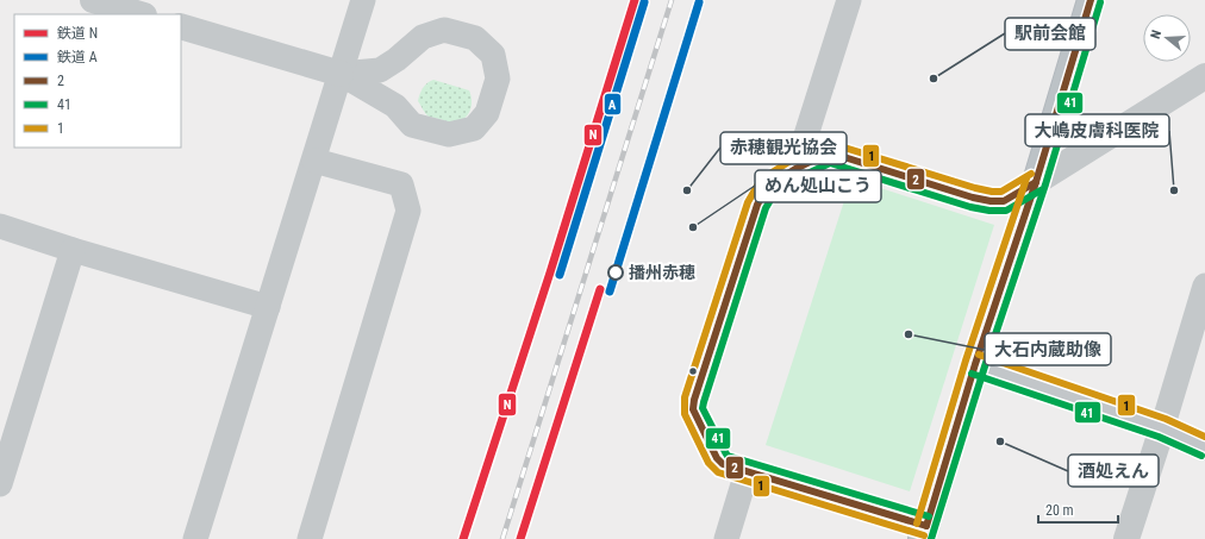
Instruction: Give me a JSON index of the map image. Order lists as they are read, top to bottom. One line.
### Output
{"places":["駅前会館","赤穂観光協会","大嶋皮膚科医院","めん処山こう","播州赤穂","大石内蔵助像","酒処えん"],"lines":["rail line N","transit line 2","rail line A","transit line 41","transit line 1"],"legend":["鉄道 N","鉄道 A","2","41","1"],"scale_bar":"20 m","north":"left"}
